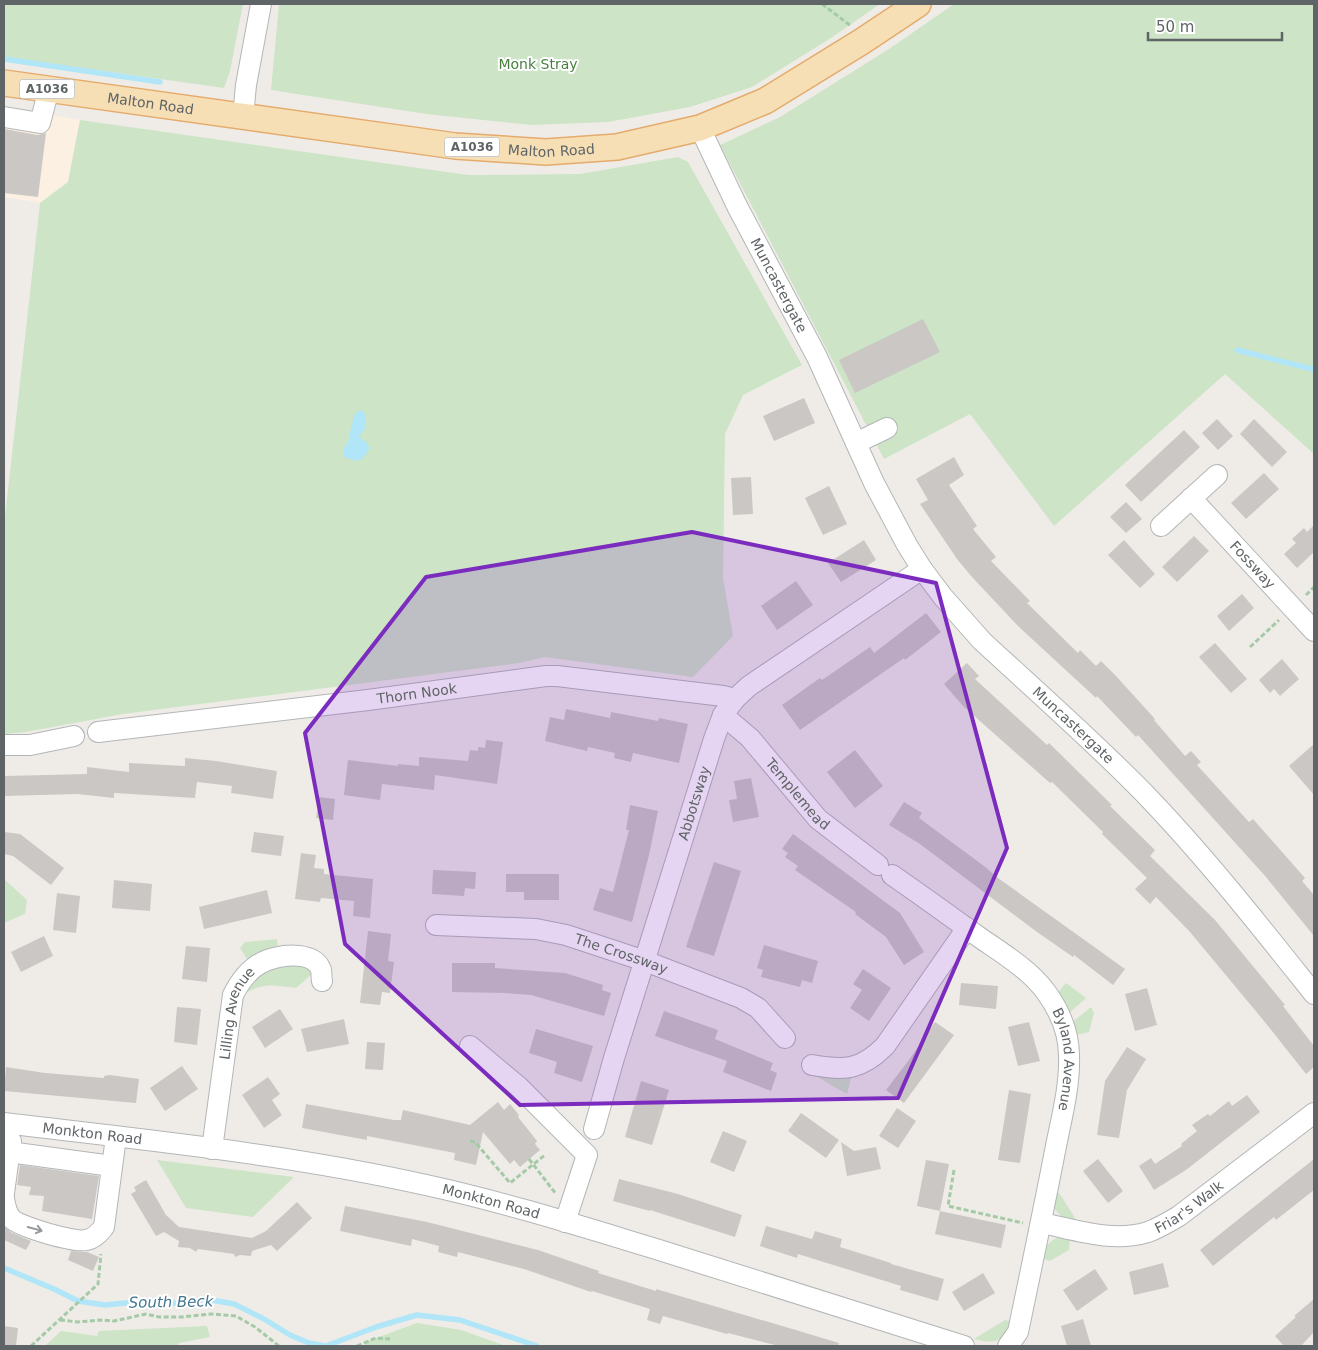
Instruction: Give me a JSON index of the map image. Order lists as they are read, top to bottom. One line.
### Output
{"streets":{"main road":["A1036","Malton Road"],"street":["Muncastergate","Fossway","Thorn Nook","Templemead","Abbotsway","The Crossway","Lilling Avenue","Byland Avenue","Monkton Road","Friar's Walk"]},"crossings":[["Malton Road","Muncastergate"],["Muncastergate","Abbotsway"],["Thorn Nook","Abbotsway"],["Templemead","Abbotsway"],["Templemead","Byland Avenue"],["Abbotsway","The Crossway"],["Lilling Avenue","Monkton Road"],["Byland Avenue","Friar's Walk"]],"water":["South Beck"],"parks":["Monk Stray"],"scale_bar":"50 m"}
